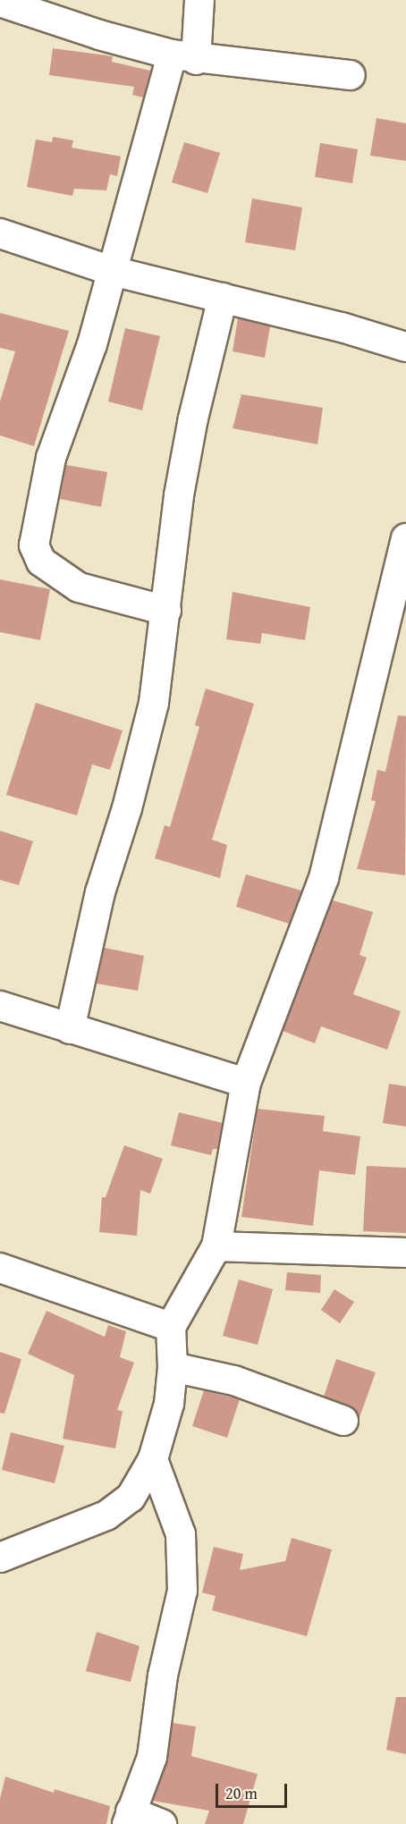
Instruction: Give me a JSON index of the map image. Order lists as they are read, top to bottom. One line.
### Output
{"scale_bar":"20 m"}
